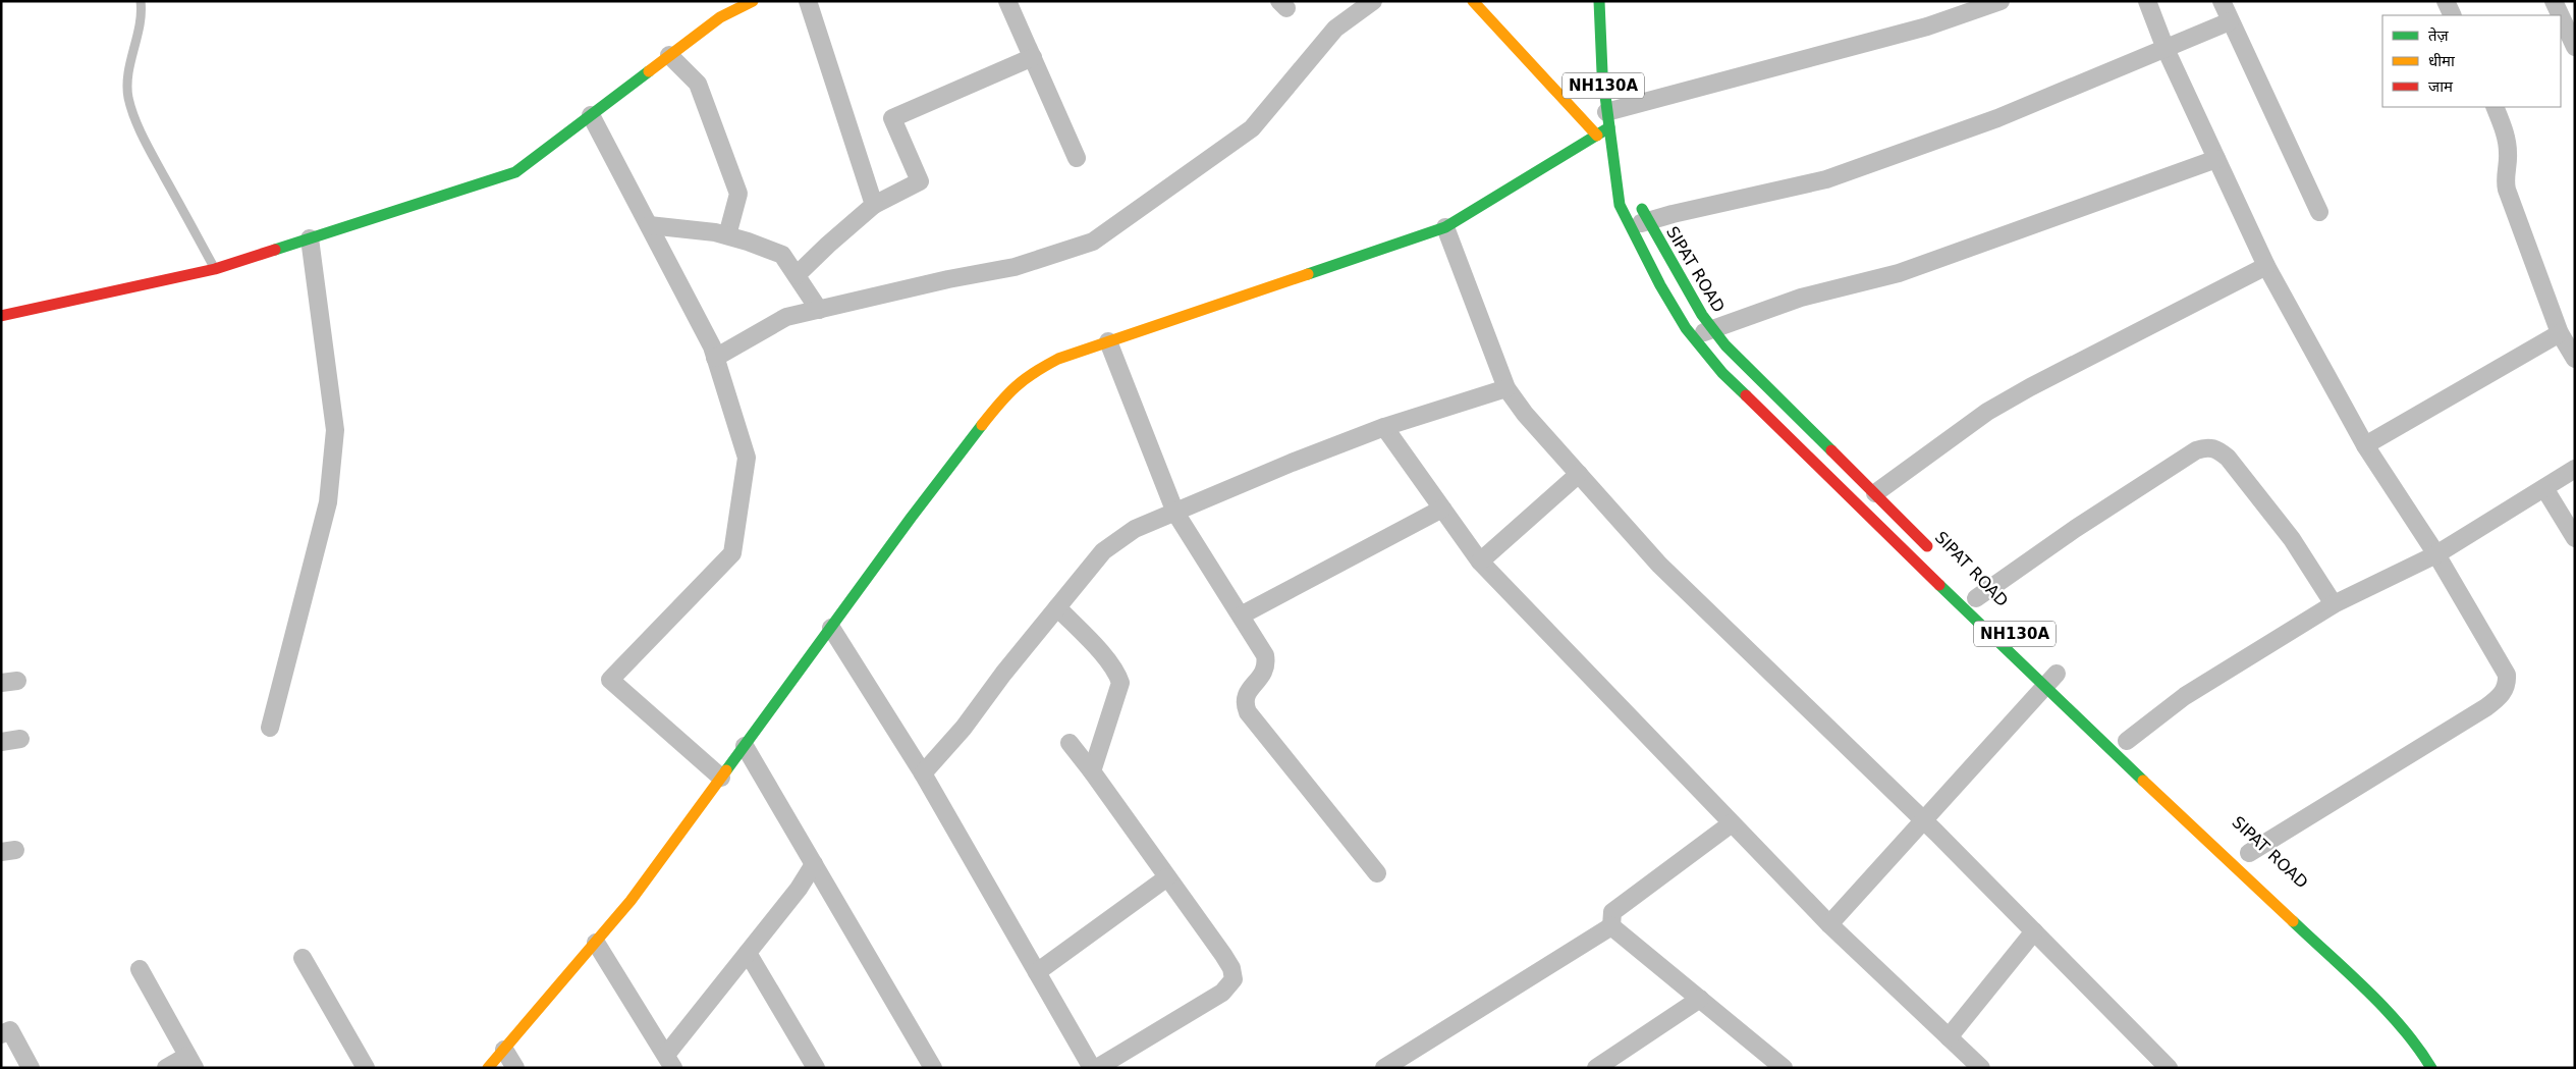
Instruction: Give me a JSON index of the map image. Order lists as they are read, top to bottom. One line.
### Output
{"streets":{"main road":["NH130A","SIPAT ROAD"]},"legend":["तेज़","धीमा","जाम"]}
